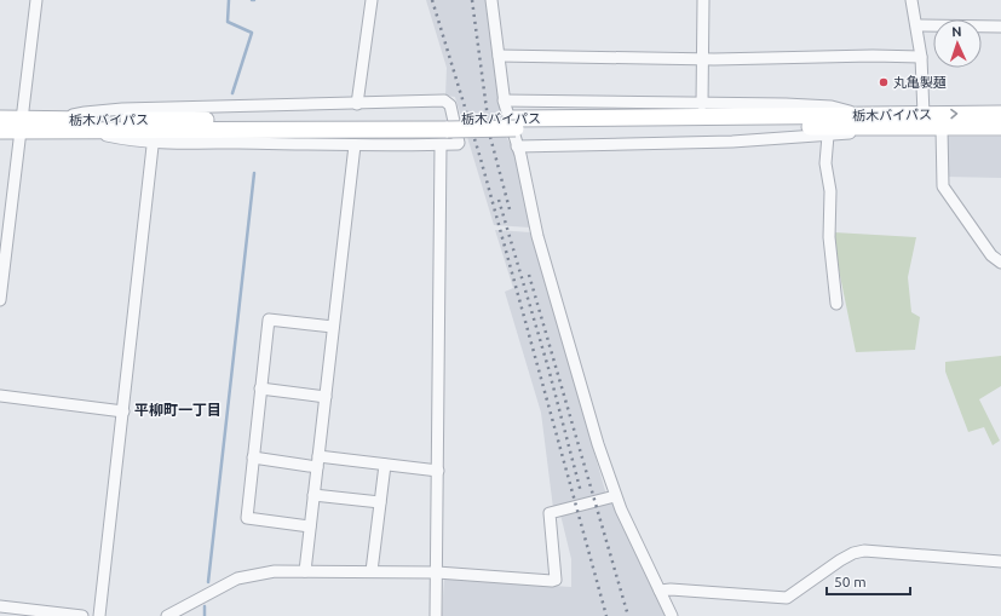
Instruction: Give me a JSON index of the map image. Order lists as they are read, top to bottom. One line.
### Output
{"streets":{"main road":["栃木バイパス"]},"districts":["平柳町一丁目"],"places":["丸亀製麺"],"scale_bar":"50 m","north":"top"}
